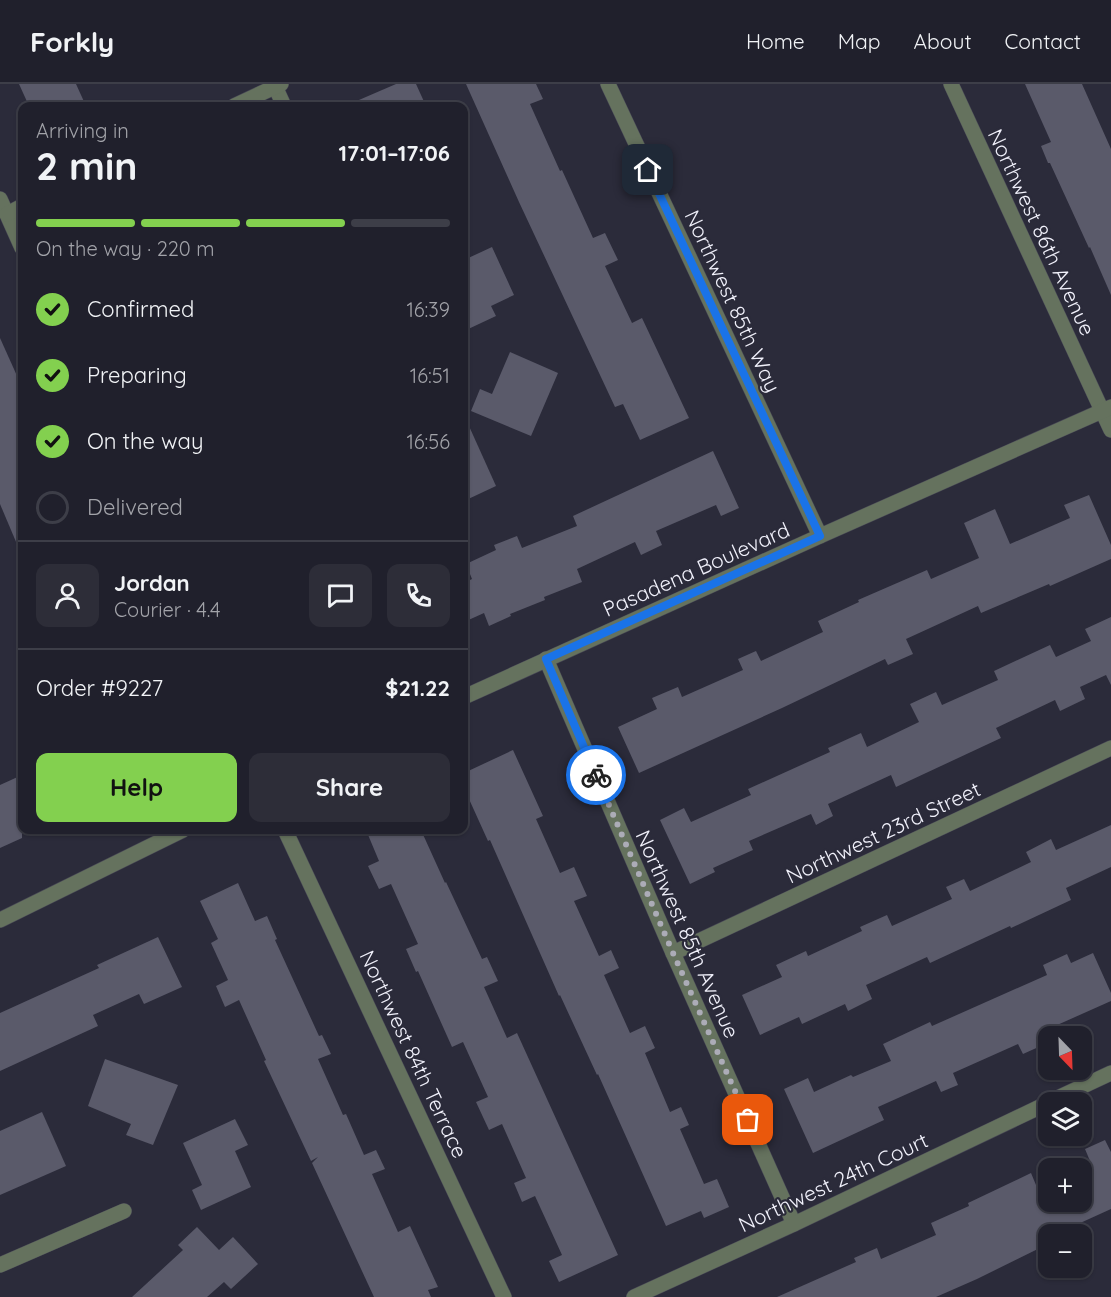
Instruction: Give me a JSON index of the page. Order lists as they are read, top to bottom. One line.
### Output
{"streets":{"street":["Northwest 86th Avenue","Northwest 85th Way","Pasadena Boulevard","Northwest 23rd Street","Northwest 85th Avenue","Northwest 84th Terrace","Northwest 24th Court"]},"crossings":[["Northwest 86th Avenue","Pasadena Boulevard"],["Northwest 85th Way","Pasadena Boulevard"],["Pasadena Boulevard","Northwest 85th Avenue"],["Northwest 23rd Street","Northwest 85th Avenue"],["Northwest 85th Avenue","Northwest 24th Court"]],"north":"bottom right","page":{"header":"Forkly","nav":["Home","Map","About","Contact"],"heading":["2 min","Arriving in","17:01–17:06"],"panel":["Jordan","Courier · 4.4","Order #9227","$21.22"],"bar":"On the way · 220 m","list":[["Confirmed","16:39"],["Preparing","16:51"],["On the way","16:56"],"Delivered"],"buttons":["Help","Share"],"map_buttons":["+","−"]}}
